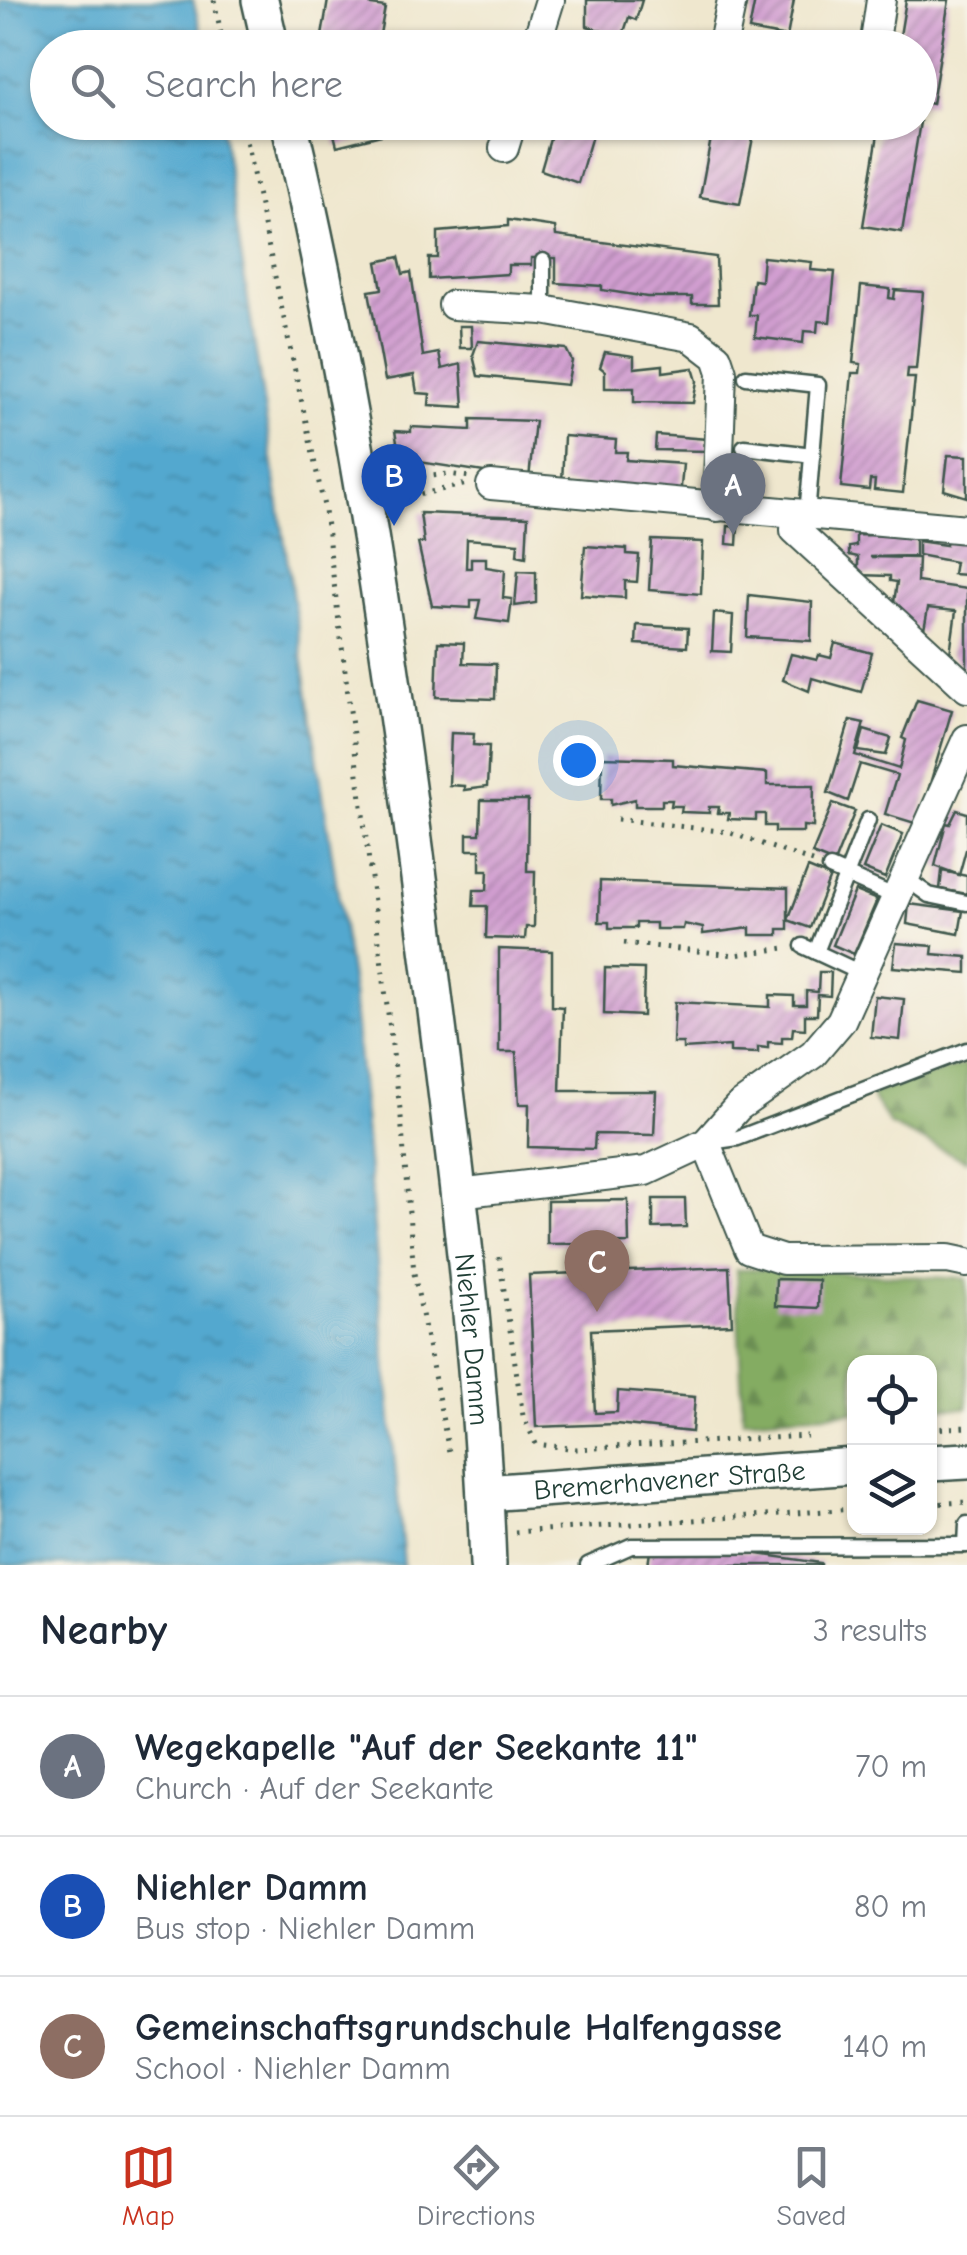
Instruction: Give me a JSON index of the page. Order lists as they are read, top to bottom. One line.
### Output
{"streets":{"street":["Niehler Damm","Bremerhavener Straße"]},"crossings":[["Niehler Damm","Bremerhavener Straße"]],"page":{"search":"Search here","pins":["B","A","C"],"heading":["Nearby","3 results"],"list":[{"mark":"A","name":"Wegekapelle \"Auf der Seekante 11\"","note":"Church · Auf der Seekante","value":"70 m"},{"mark":"B","name":"Niehler Damm","note":"Bus stop · Niehler Damm","value":"80 m"},{"mark":"C","name":"Gemeinschaftsgrundschule Halfengasse","note":"School · Niehler Damm","value":"140 m"}],"nav":["Map","Directions","Saved"]}}
